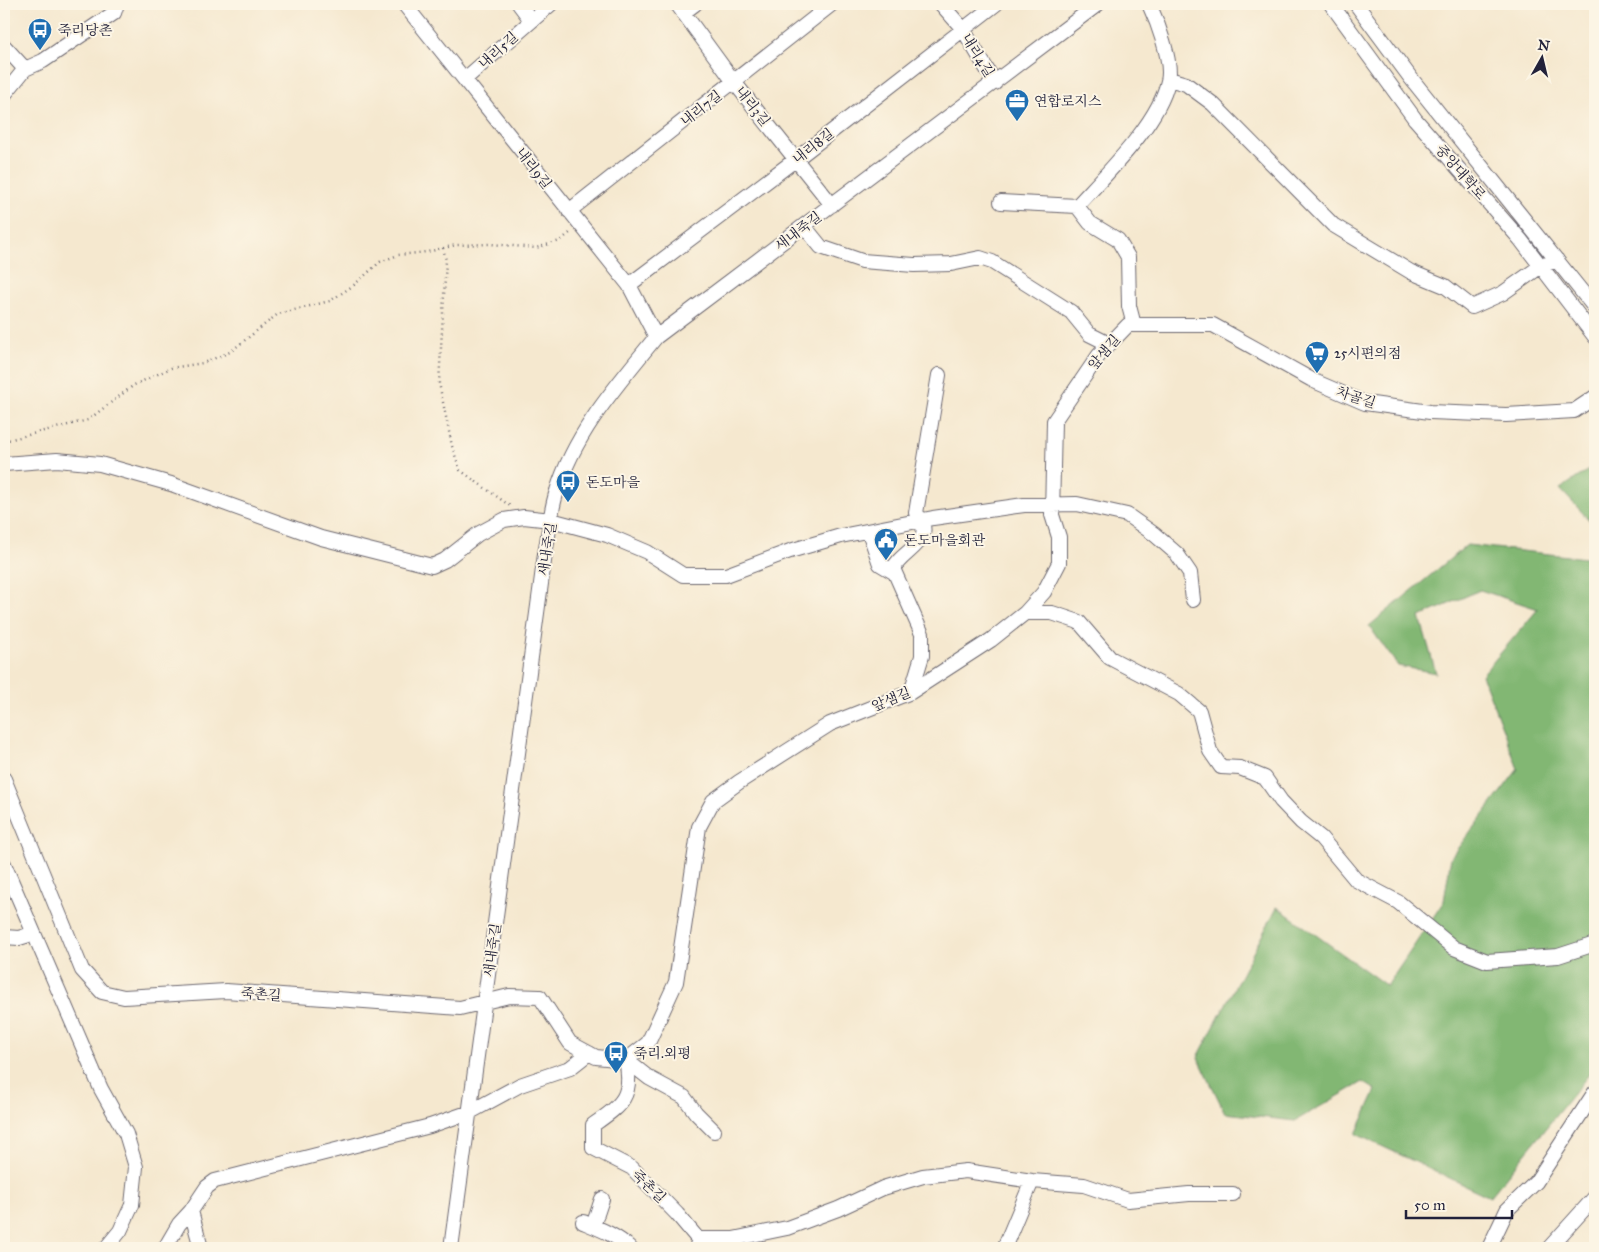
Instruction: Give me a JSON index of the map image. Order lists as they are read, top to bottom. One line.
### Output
{"streets":{"street":["내리5길","내리4길","내리3길","내리7길","내리8길","내리9길","중앙대학로","새내죽길","앞샘길","차골길","죽촌길"]},"crossings":[["내리5길","내리9길"],["내리4길","내리8길"],["내리4길","새내죽길"],["내리3길","내리7길"],["내리3길","내리8길"],["내리3길","새내죽길"],["내리7길","내리9길"],["내리8길","내리9길"],["내리9길","새내죽길"],["새내죽길","죽촌길"],["앞샘길","차골길"],["앞샘길","죽촌길"]],"places":{"bus stop":["죽리당촌","돈도마을","죽리.외평"],"office":["연합로지스"],"supermarket":["25시편의점"],"public building":["돈도마을회관"]},"scale_bar":"50 m","north":"top"}
